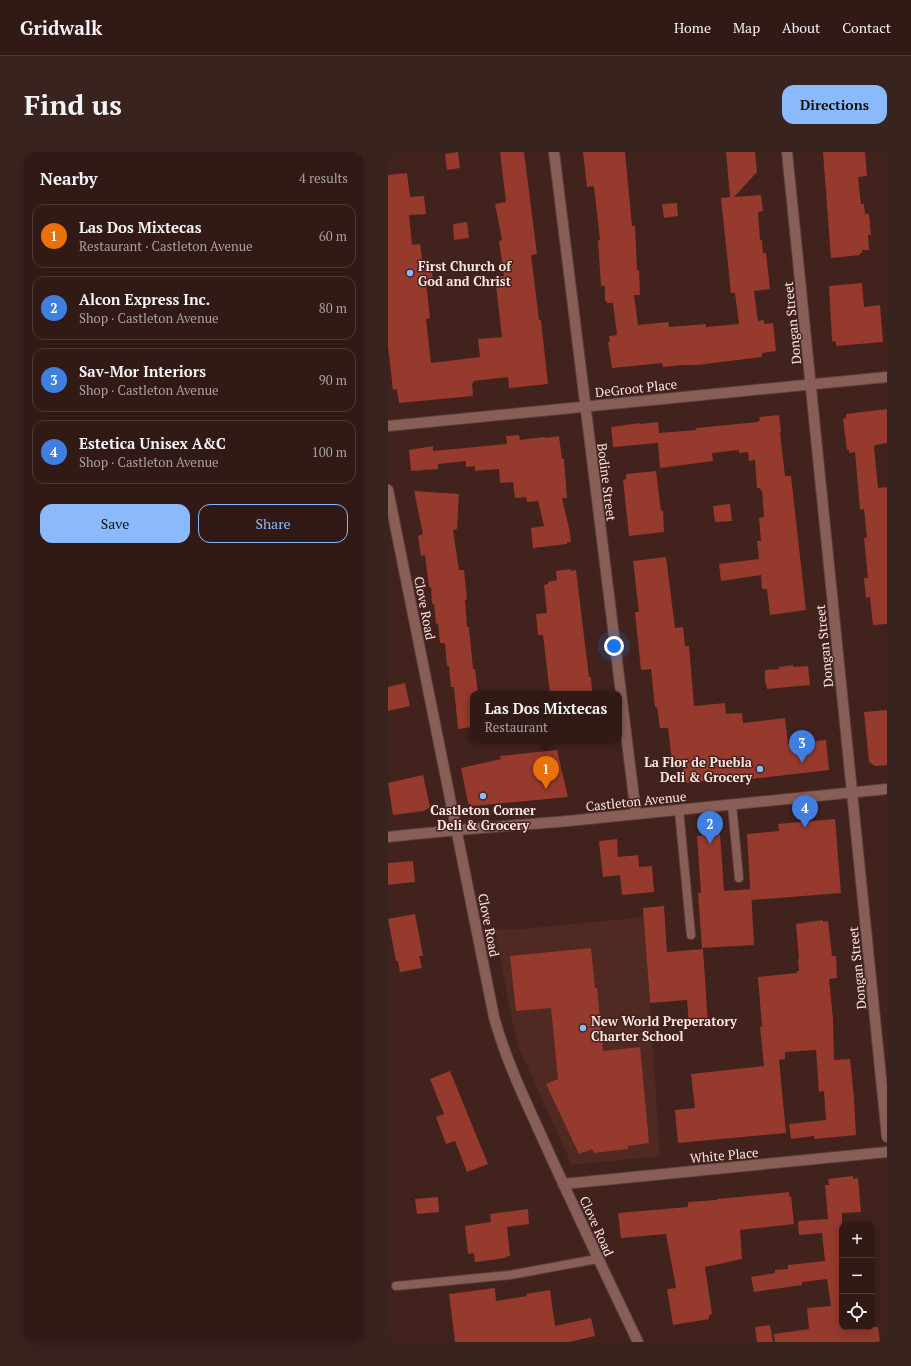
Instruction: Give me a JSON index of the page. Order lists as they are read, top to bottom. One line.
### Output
{"streets":{"street":["Dongan Street","DeGroot Place","Bodine Street","Clove Road","Castleton Avenue","White Place"]},"crossings":[["Dongan Street","DeGroot Place"],["Dongan Street","Castleton Avenue"],["DeGroot Place","Bodine Street"],["Bodine Street","Castleton Avenue"],["Clove Road","Castleton Avenue"],["Clove Road","White Place"]],"places":["First Church of God and Christ","La Flor de Puebla Deli & Grocery","Castleton Corner Deli & Grocery","New World Preperatory Charter School"],"page":{"header":"Gridwalk","nav":["Home","Map","About","Contact"],"buttons":["Directions",["Save","Share"]],"title":"Find us","heading":["Nearby","4 results"],"list":[{"mark":"1","name":"Las Dos Mixtecas","note":"Restaurant · Castleton Avenue","value":"60 m"},{"mark":"2","name":"Alcon Express Inc.","note":"Shop · Castleton Avenue","value":"80 m"},{"mark":"3","name":"Sav-Mor Interiors","note":"Shop · Castleton Avenue","value":"90 m"},{"mark":"4","name":"Estetica Unisex A&C","note":"Shop · Castleton Avenue","value":"100 m"}],"popup":["Las Dos Mixtecas","Restaurant"],"pins":["3","1","4","2"],"map_buttons":["+","−"]}}
